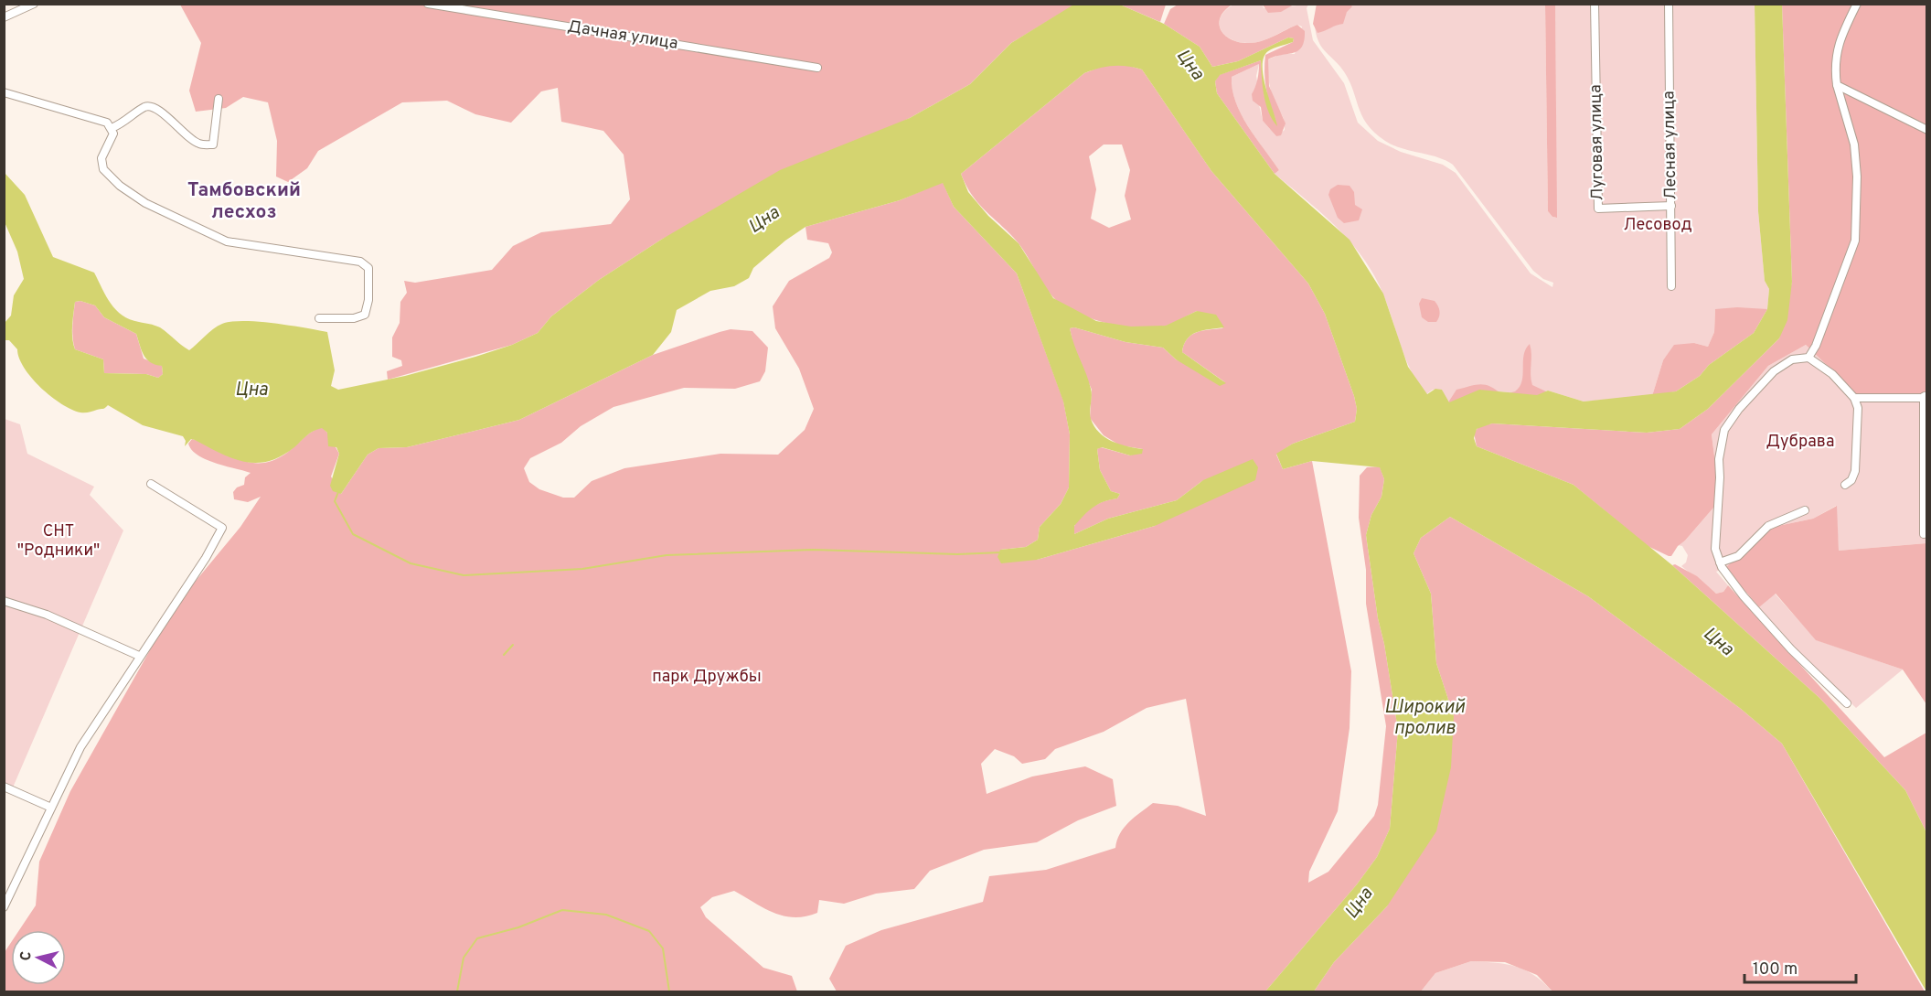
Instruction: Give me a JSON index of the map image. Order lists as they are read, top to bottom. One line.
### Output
{"streets":{"street":["Дачная улица","Луговая улица","Лесная улица"]},"crossings":[["Луговая улица","Лесная улица"]],"districts":["Тамбовский лесхоз"],"water":["Цна","Широкий пролив"],"parks":["Лесовод","Дубрава","СНТ \"Родники\"","парк Дружбы"],"scale_bar":"100 m","north":"left"}
